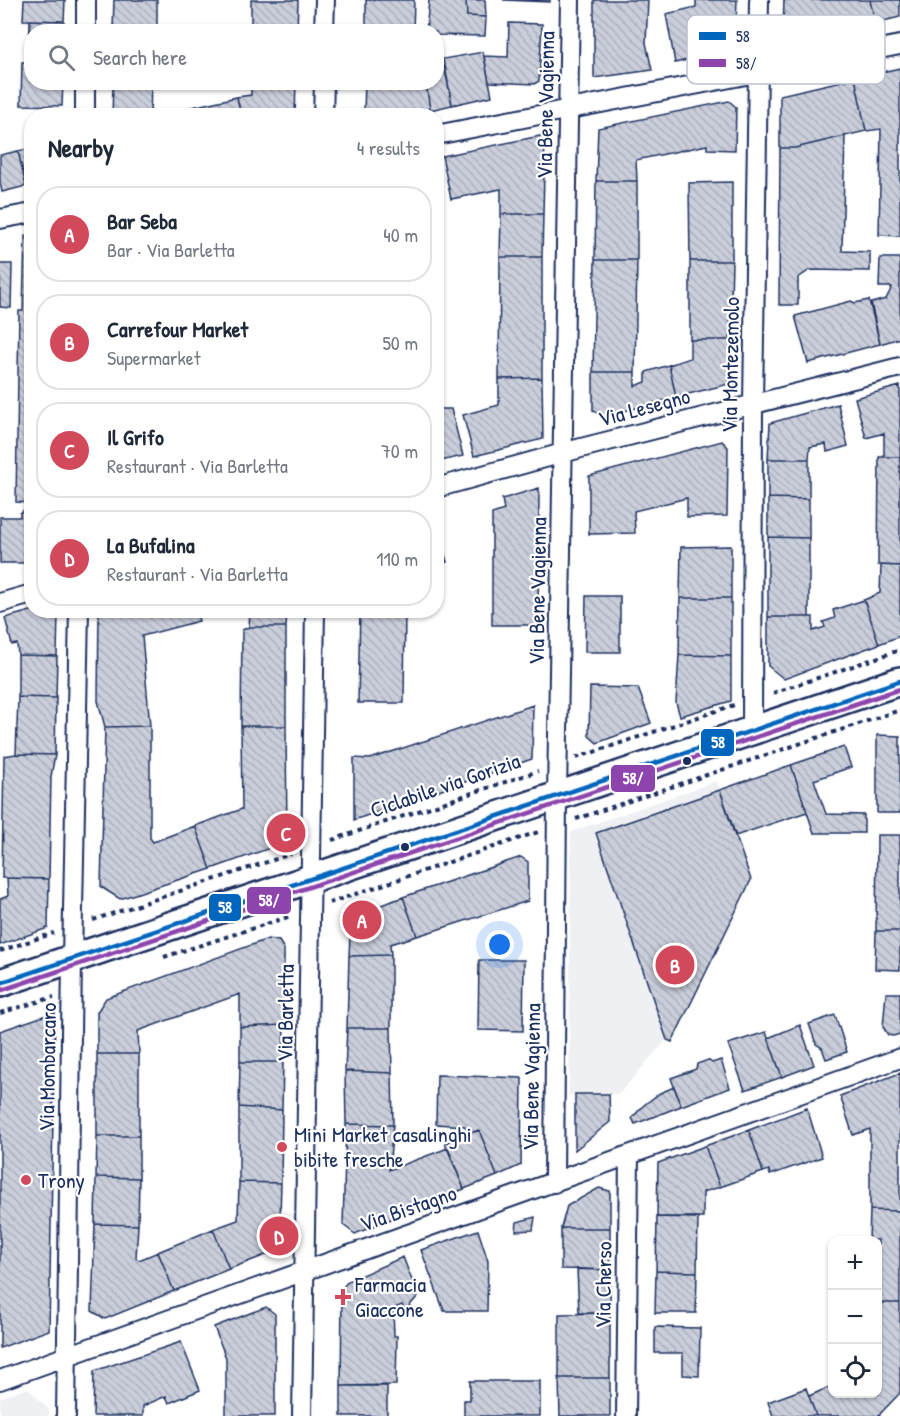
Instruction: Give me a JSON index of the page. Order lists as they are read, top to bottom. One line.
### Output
{"streets":{"street":["Via Bene Vagienna","Via Montezemolo","Via Lesegno","Via Barletta","Via Mombarcaro","Via Bistagno","Via Cherso"],"path":["Ciclabile via Gorizia"]},"crossings":[["Via Bene Vagienna","Via Lesegno"],["Via Bene Vagienna","Ciclabile via Gorizia"],["Via Bene Vagienna","Via Bistagno"],["Via Montezemolo","Via Lesegno"],["Via Montezemolo","Ciclabile via Gorizia"],["Ciclabile via Gorizia","Via Barletta"],["Ciclabile via Gorizia","Via Mombarcaro"],["Via Barletta","Via Bistagno"],["Via Mombarcaro","Via Bistagno"],["Via Bistagno","Via Cherso"]],"places":{"other":["Mini Market casalinghi bibite fresche","Trony"],"health":["Farmacia Giaccone"]},"lines":["transit line 58","transit line 58/"],"legend":["58","58/"],"page":{"search":"Search here","heading":["Nearby","4 results"],"list":[{"mark":"A","name":"Bar Seba","note":"Bar · Via Barletta","value":"40 m"},{"mark":"B","name":"Carrefour Market","note":"Supermarket","value":"50 m"},{"mark":"C","name":"Il Grifo","note":"Restaurant · Via Barletta","value":"70 m"},{"mark":"D","name":"La Bufalina","note":"Restaurant · Via Barletta","value":"110 m"}],"pins":["C","A","B","D"],"map_buttons":["+","−"]}}
